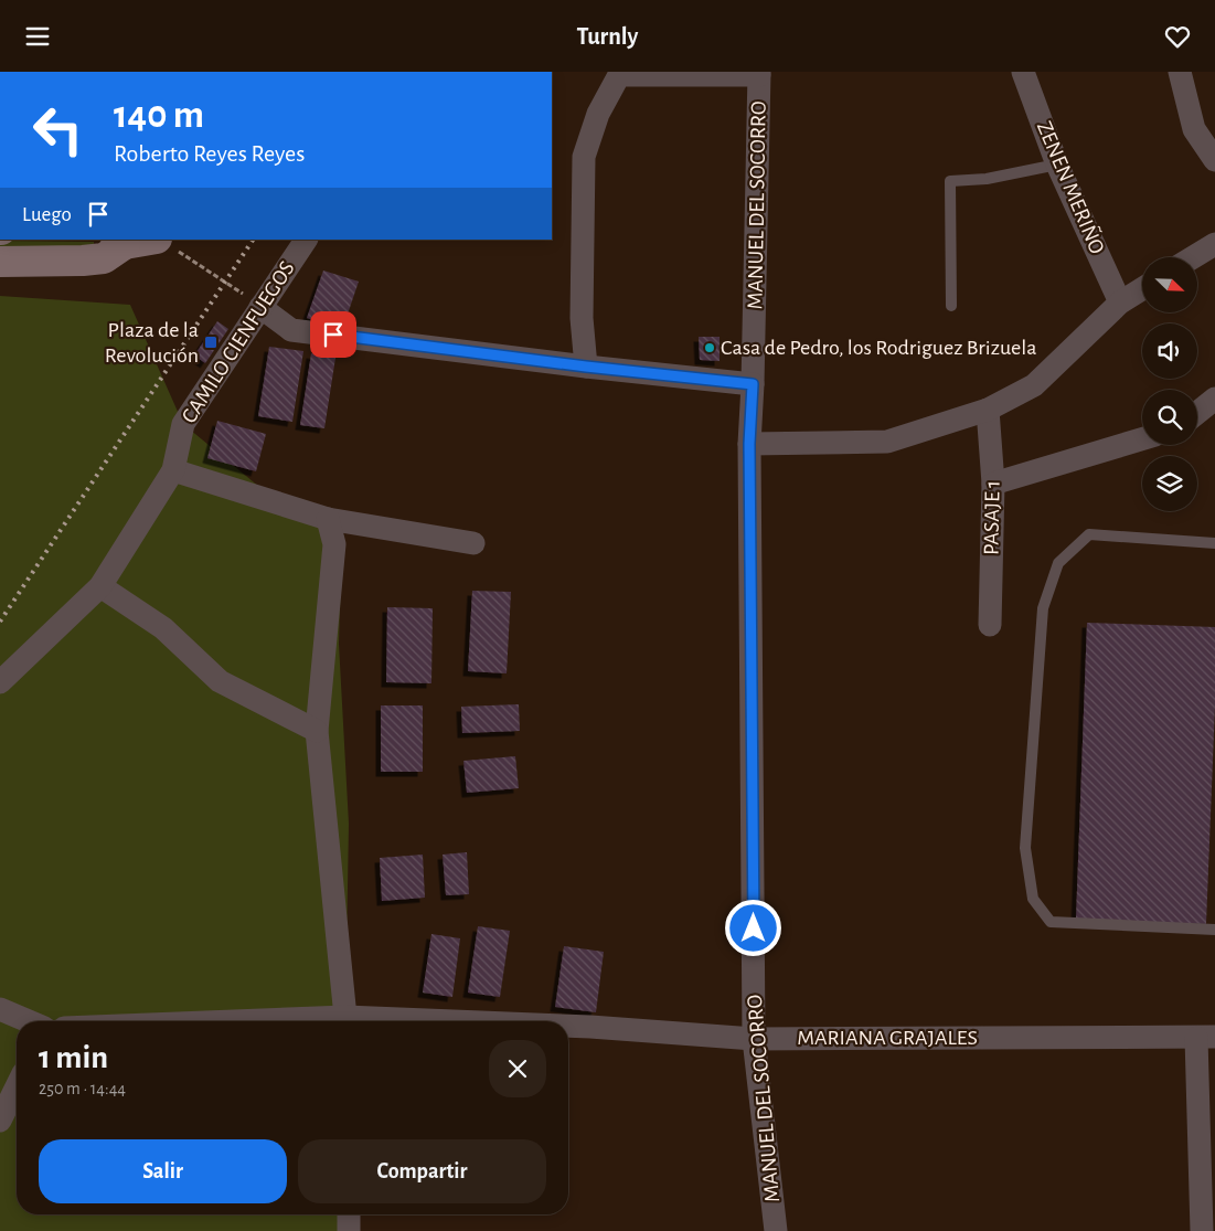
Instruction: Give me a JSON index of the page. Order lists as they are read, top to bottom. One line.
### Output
{"streets":{"street":["ZENEN MERIÑO","MANUEL DEL SOCORRO","CAMILO CIENFUEGOS","PASAJE 1","MARIANA GRAJALES"]},"crossings":[["MANUEL DEL SOCORRO","MARIANA GRAJALES"]],"places":{"transit":["Plaza de la Revolución"],"other":["Casa de Pedro, los Rodriguez Brizuela"]},"north":"bottom right","page":{"header":"Turnly","turn":["140 m","Roberto Reyes Reyes"],"then":"Luego","heading":["1 min","250 m · 14:44"],"buttons":["Salir","Compartir"]}}
